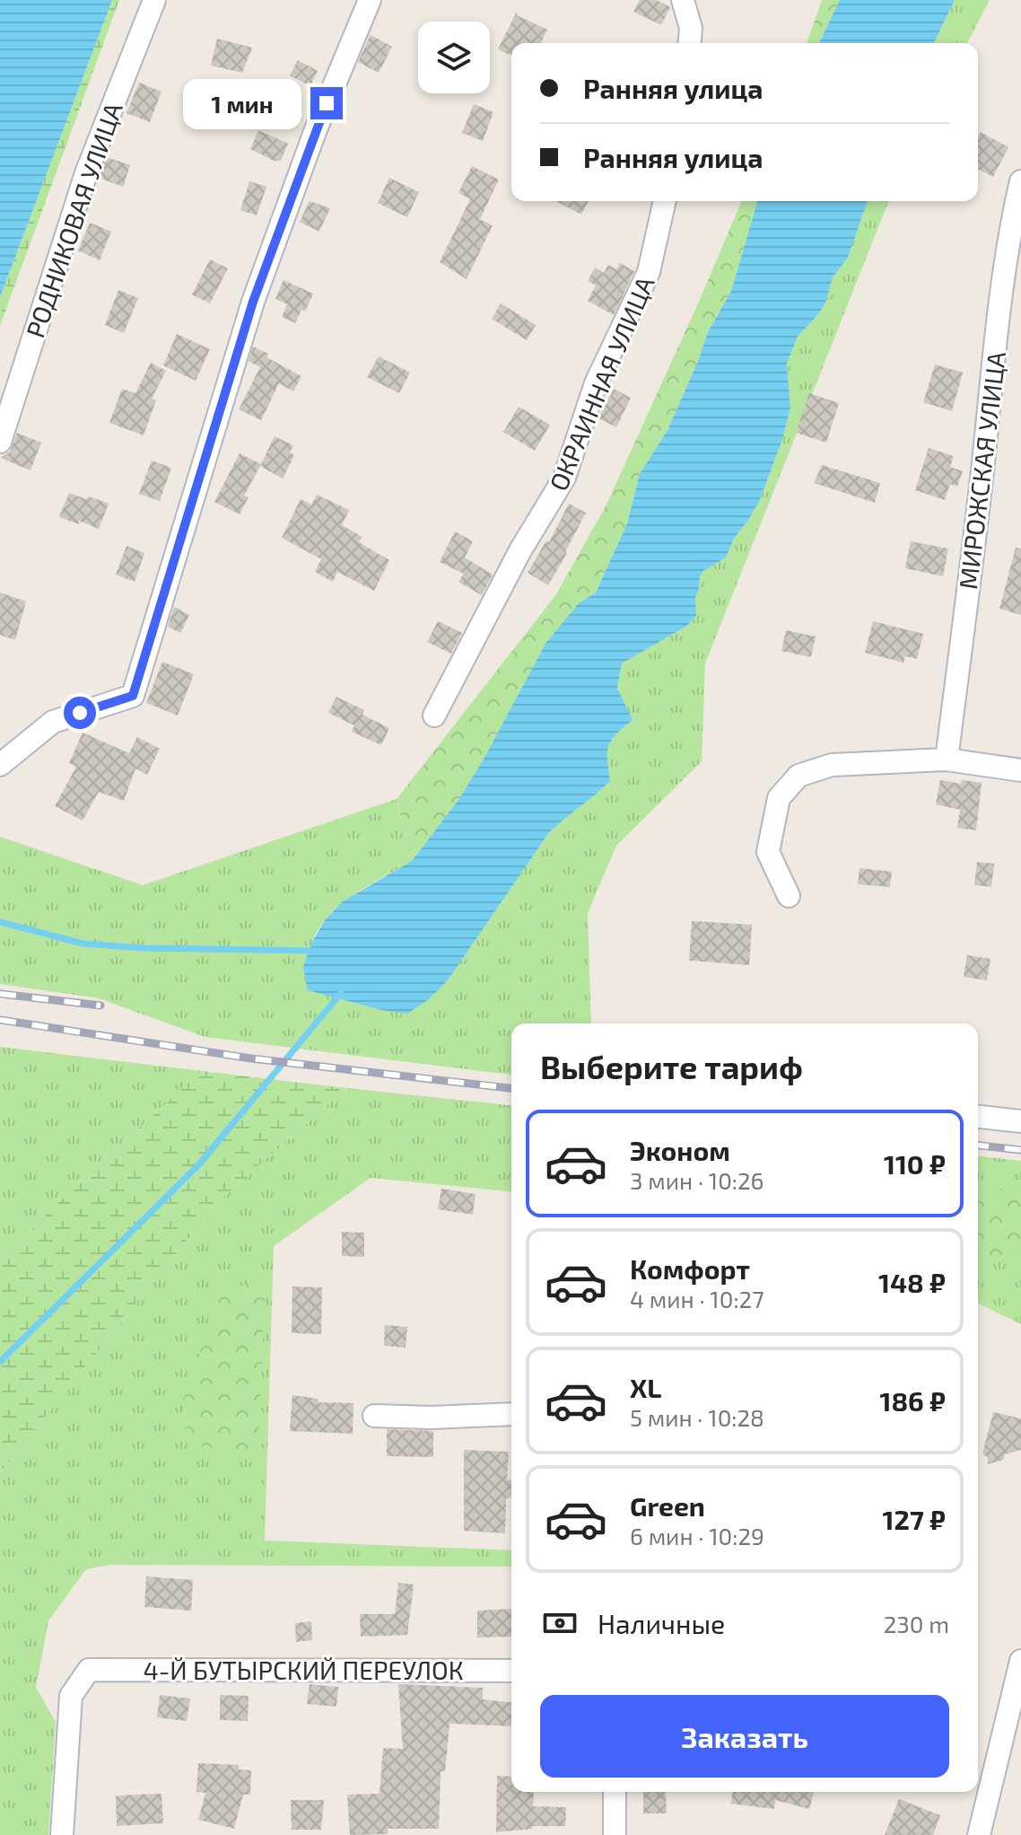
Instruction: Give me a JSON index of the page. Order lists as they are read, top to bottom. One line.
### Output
{"streets":{"street":["РОДНИКОВАЯ УЛИЦА","ОКРАИННАЯ УЛИЦА","МИРОЖСКАЯ УЛИЦА","4-Й БУТЫРСКИЙ ПЕРЕУЛОК"]},"page":{"banner":["Ранняя улица","Ранняя улица"],"bubble":"1 мин","heading":"Выберите тариф","list":[{"name":"Эконом","note":"3 мин · 10:26","value":"110 ₽"},{"name":"Комфорт","note":"4 мин · 10:27","value":"148 ₽"},{"name":"XL","note":"5 мин · 10:28","value":"186 ₽"},{"name":"Green","note":"6 мин · 10:29","value":"127 ₽"}],"pay":["Наличные","230 m"],"buttons":"Заказать"}}
